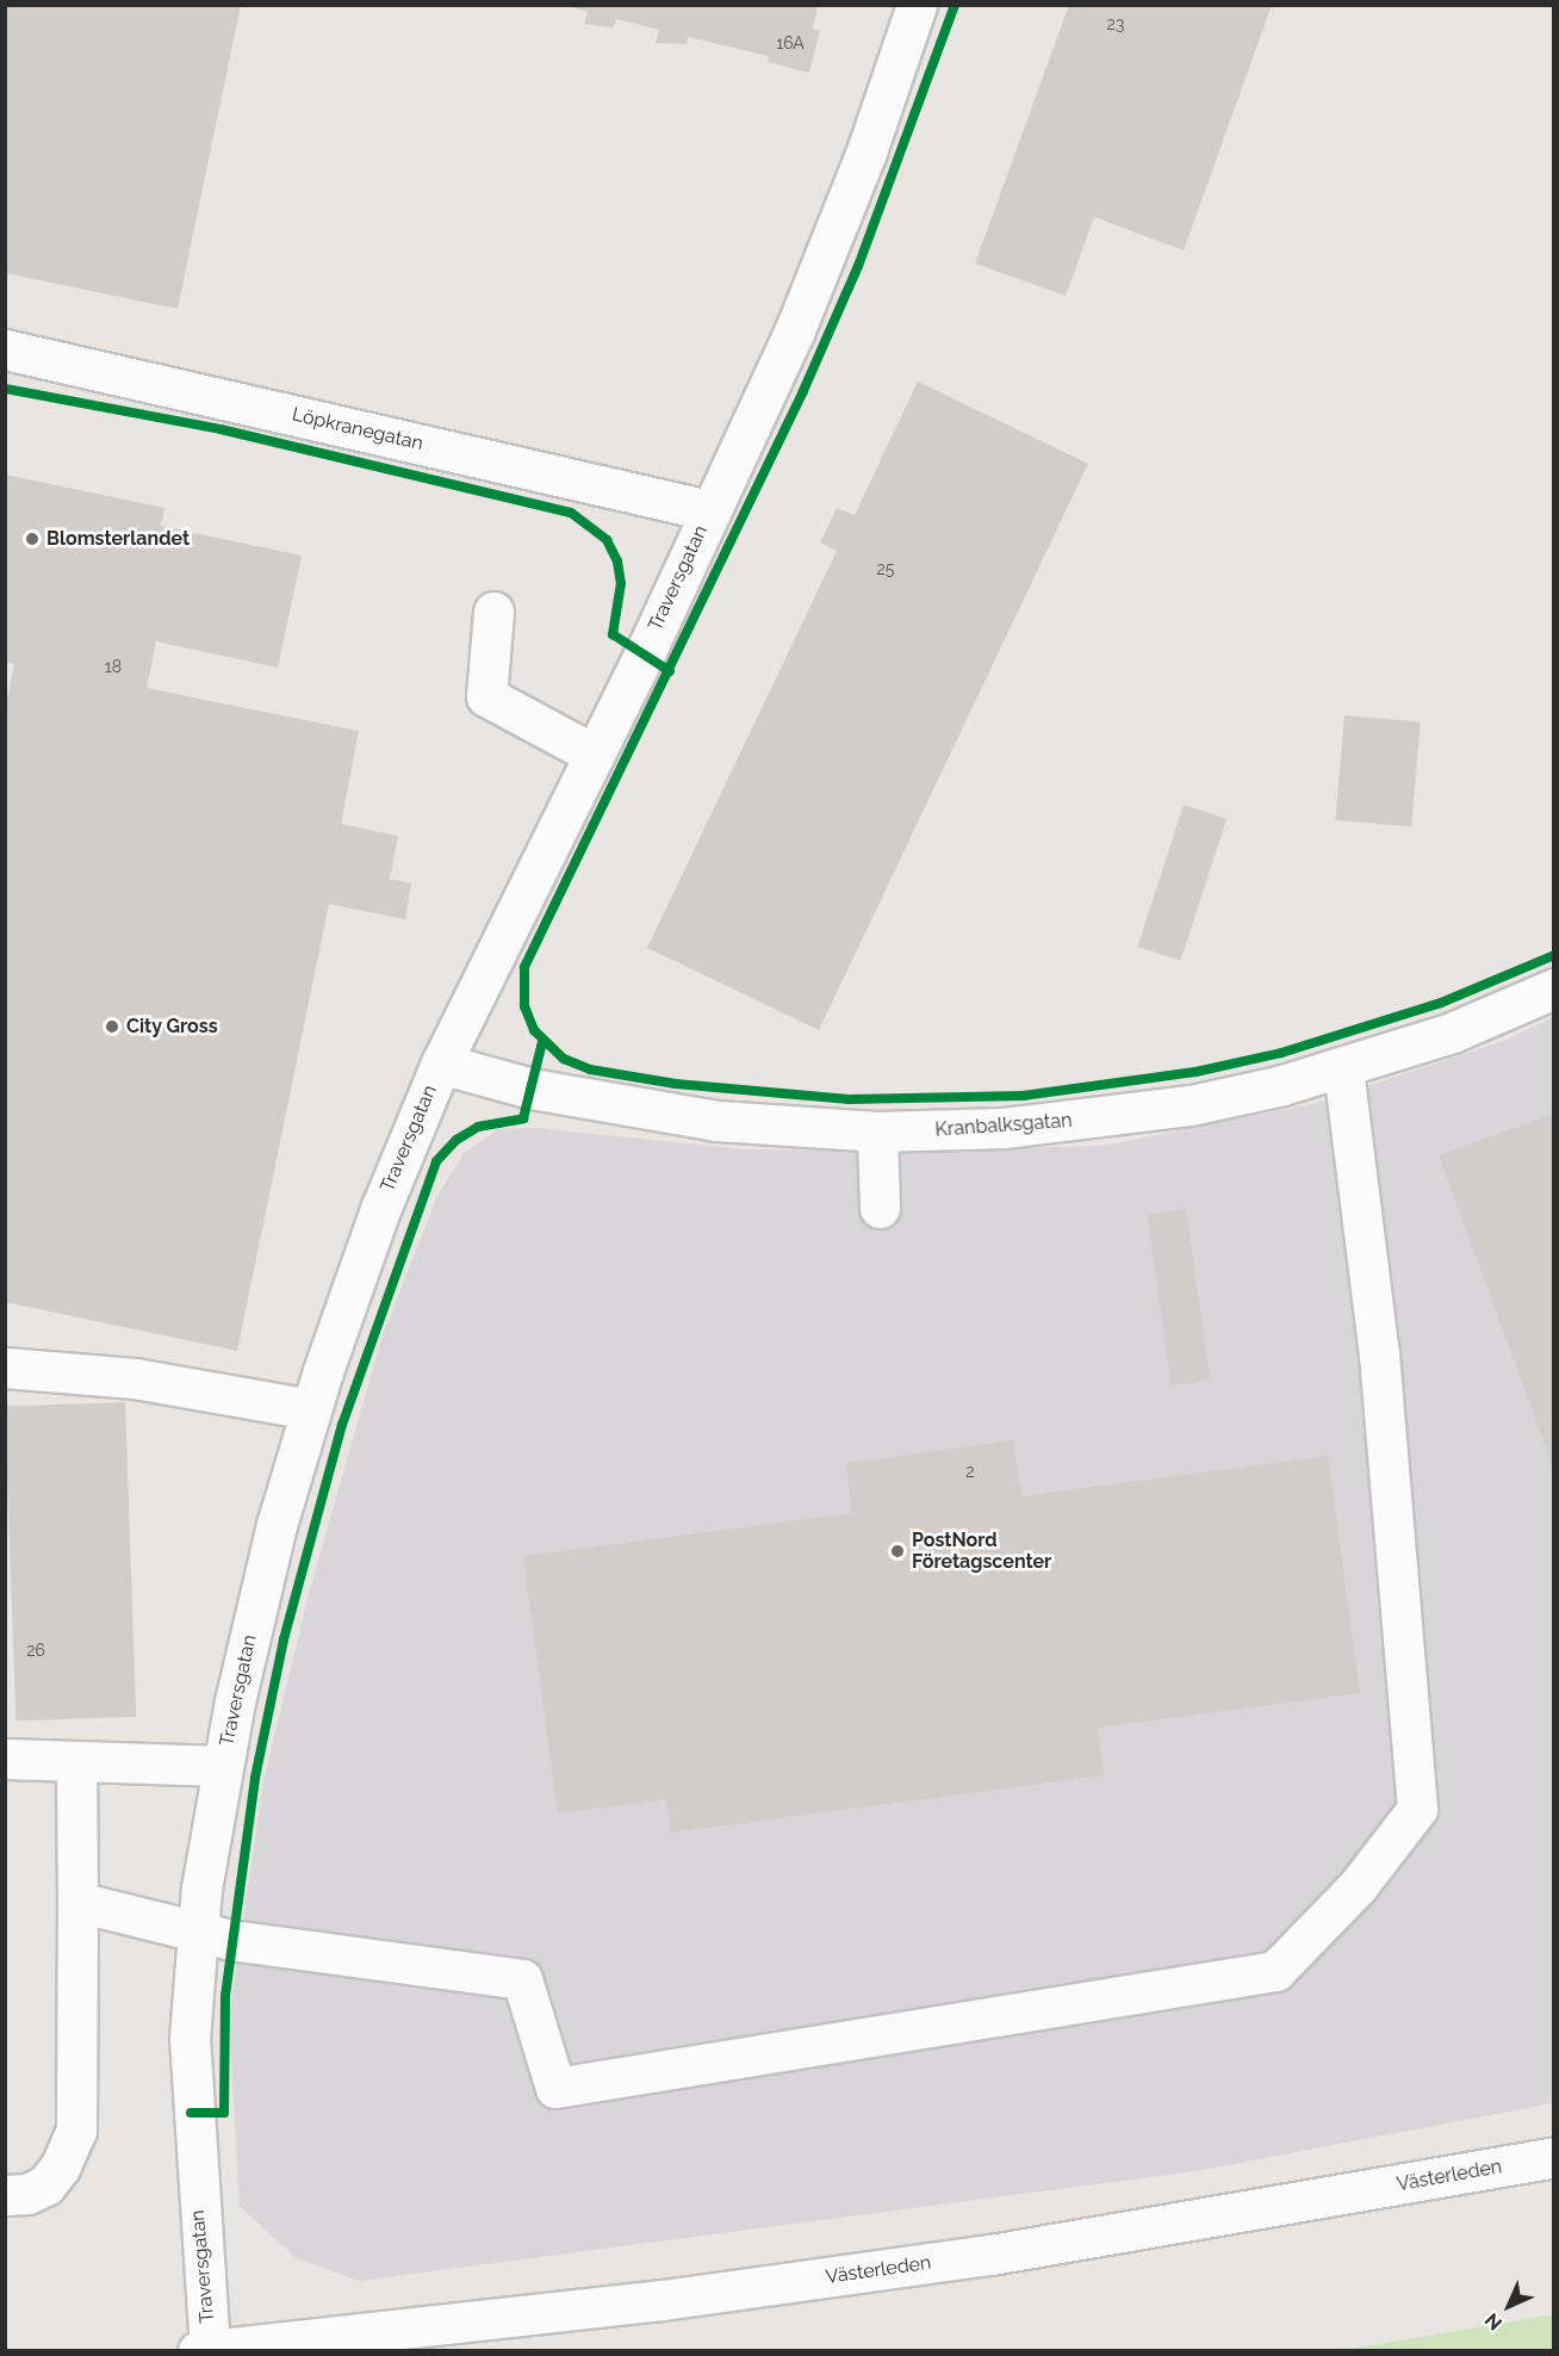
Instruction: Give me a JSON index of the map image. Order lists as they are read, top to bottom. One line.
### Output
{"streets":{"street":["Löpkranegatan","Traversgatan","Kranbalksgatan","Västerleden"]},"crossings":[["Löpkranegatan","Traversgatan"],["Traversgatan","Kranbalksgatan"],["Traversgatan","Västerleden"]],"places":["Blomsterlandet","City Gross","PostNord Företagscenter"],"house_numbers":["23","16A","25","18","2","26"],"north":"bottom left"}
